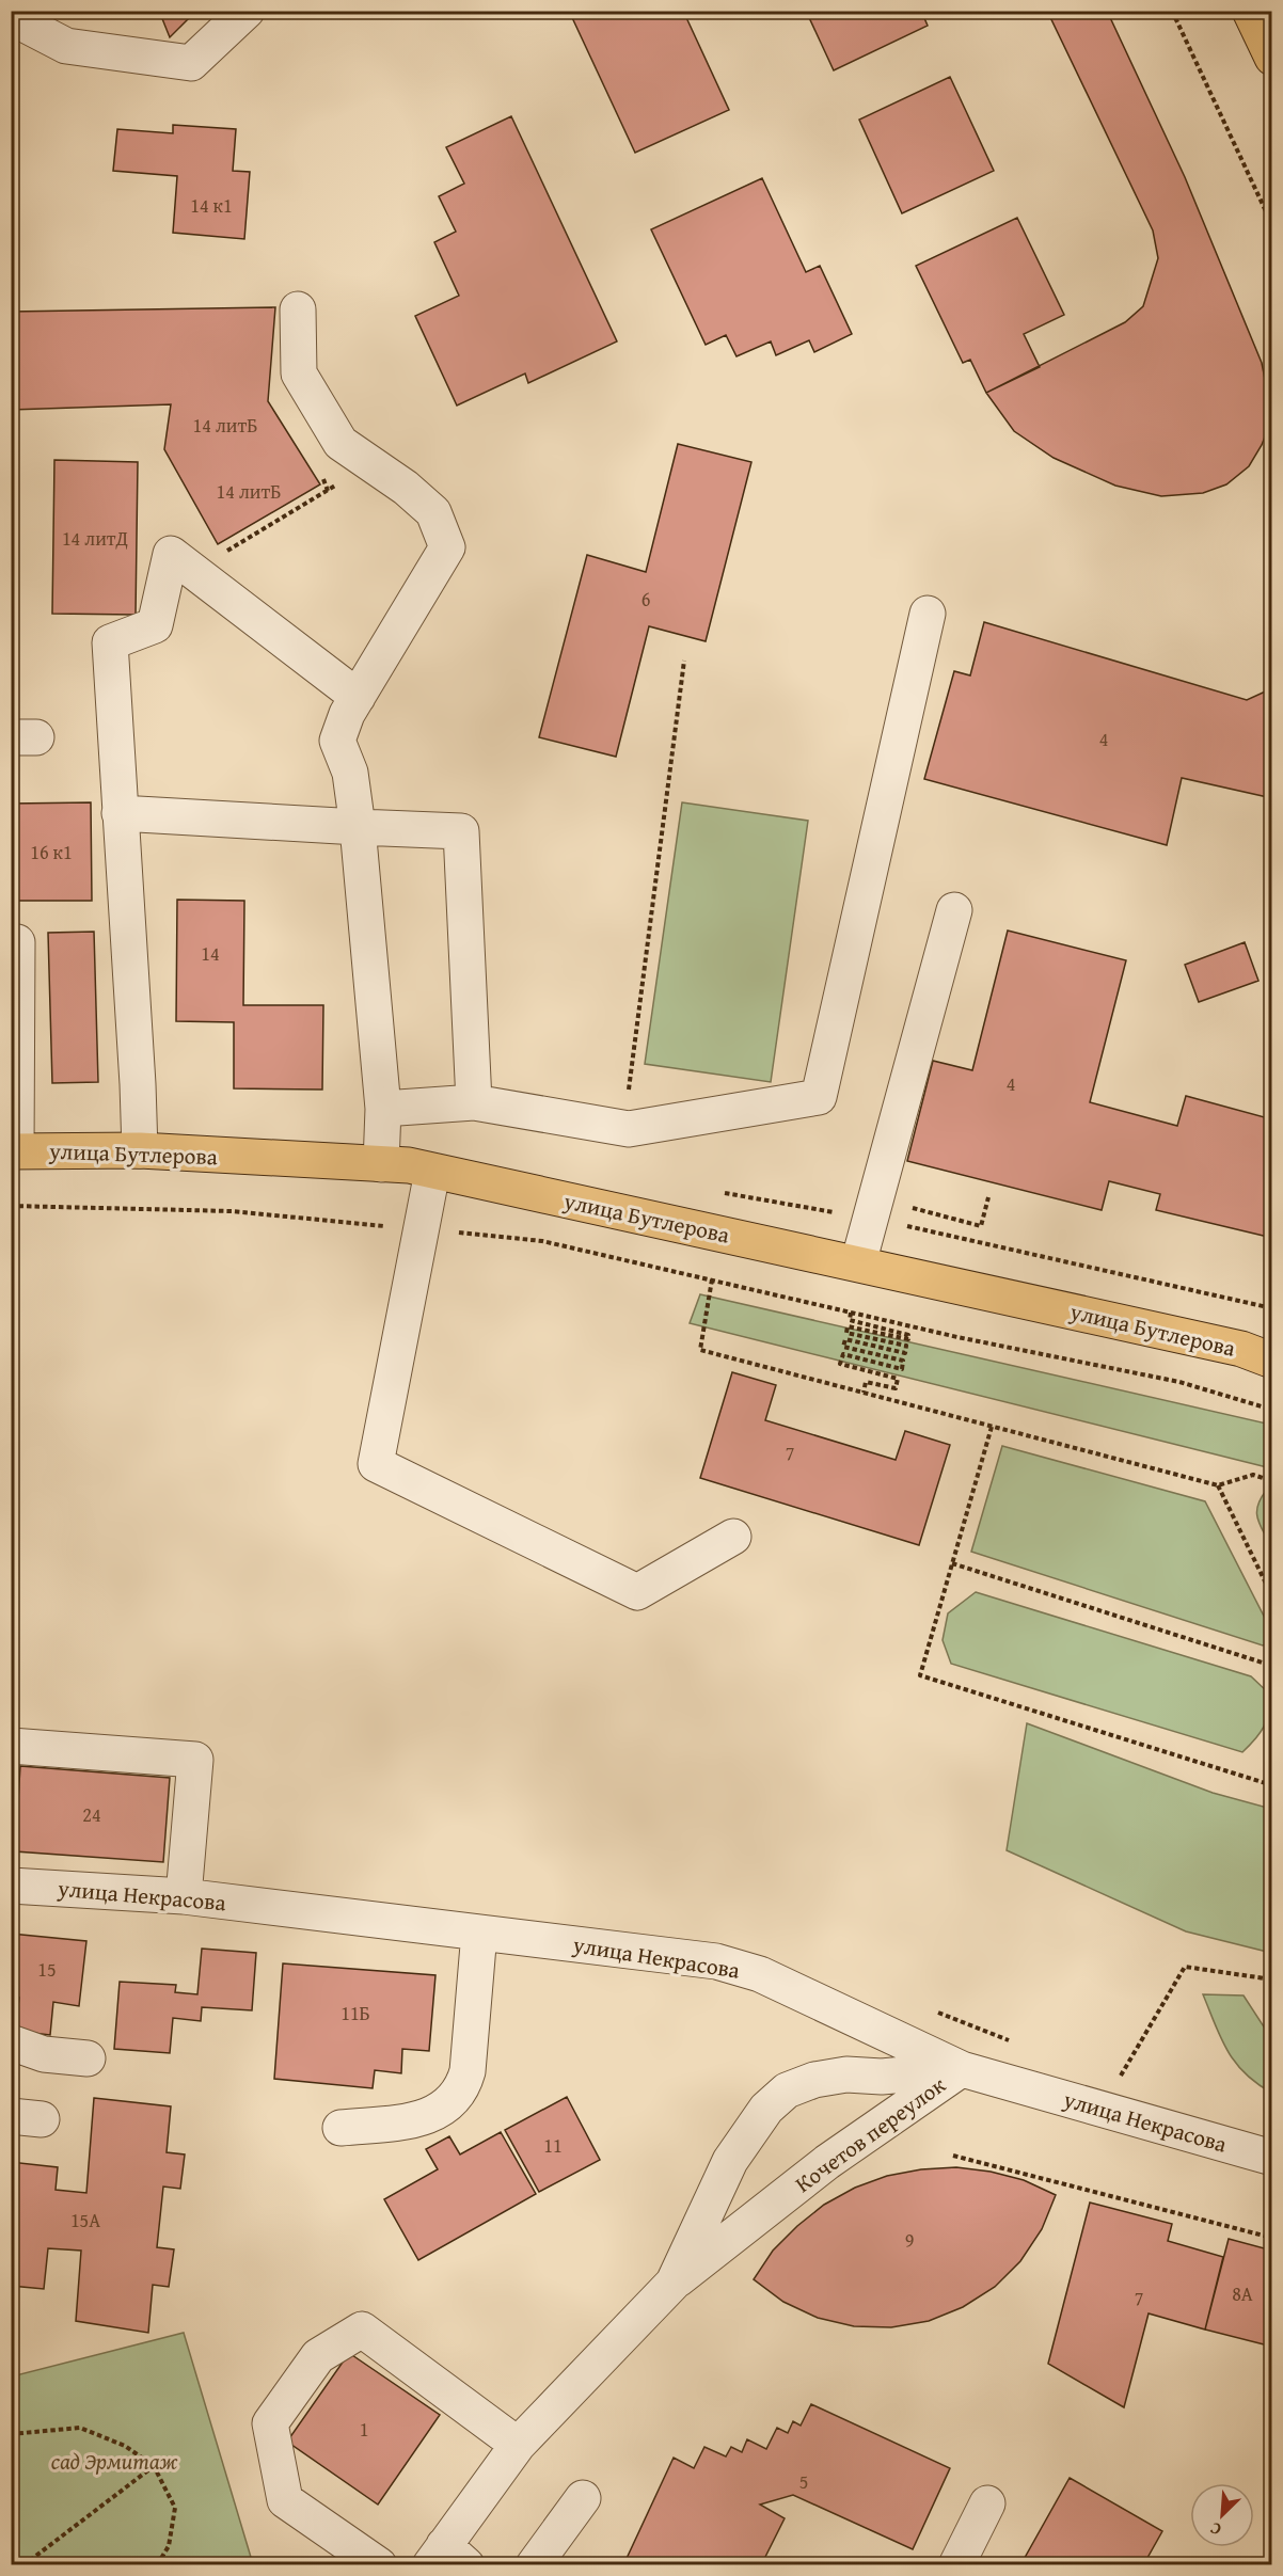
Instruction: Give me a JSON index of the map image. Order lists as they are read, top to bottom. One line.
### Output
{"streets":{"main road":["улица Бутлерова"],"street":["улица Некрасова","Кочетов переулок"]},"crossings":[["улица Некрасова","Кочетов переулок"]],"parks":["сад Эрмитаж"],"house_numbers":["14 к1","14 литБ","14 литБ","14 литД","6","4","16 к1","14","4","7","24","15","11Б","11","15А","9","8А","7","1","5"],"north":"bottom left"}
